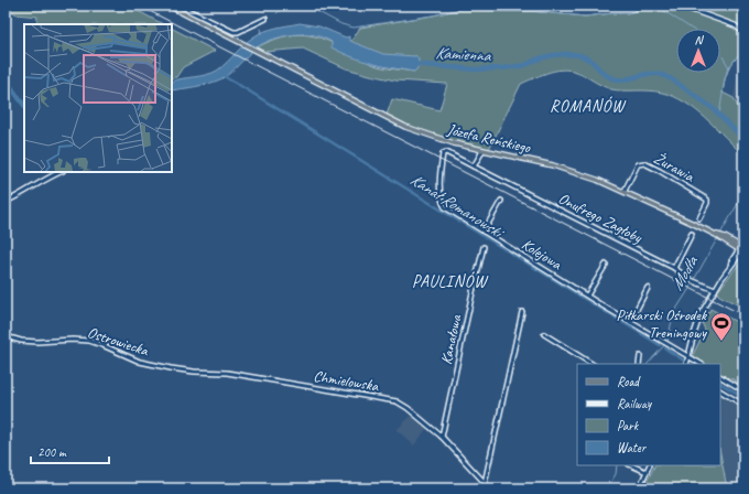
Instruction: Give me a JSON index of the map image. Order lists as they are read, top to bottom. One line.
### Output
{"streets":{"main road":["Józefa Reńskiego"],"street":["Żurawia","Onufrego Zagłoby","Kolejowa","Kanałowa","Ostrowiecka","Chmielowska"]},"crossings":[["Józefa Reńskiego","Żurawia"],["Onufrego Zagłoby","Kolejowa"],["Kanałowa","Chmielowska"],["Ostrowiecka","Chmielowska"]],"districts":["ROMANÓW","PAULINÓW"],"water":["Kamienna","Kanał Romanowski","Modła"],"places":{"sports":["Piłkarski Ośrodek Treningowy"]},"legend":["Road","Railway","Park","Water"],"scale_bar":"200 m","north":"top"}
